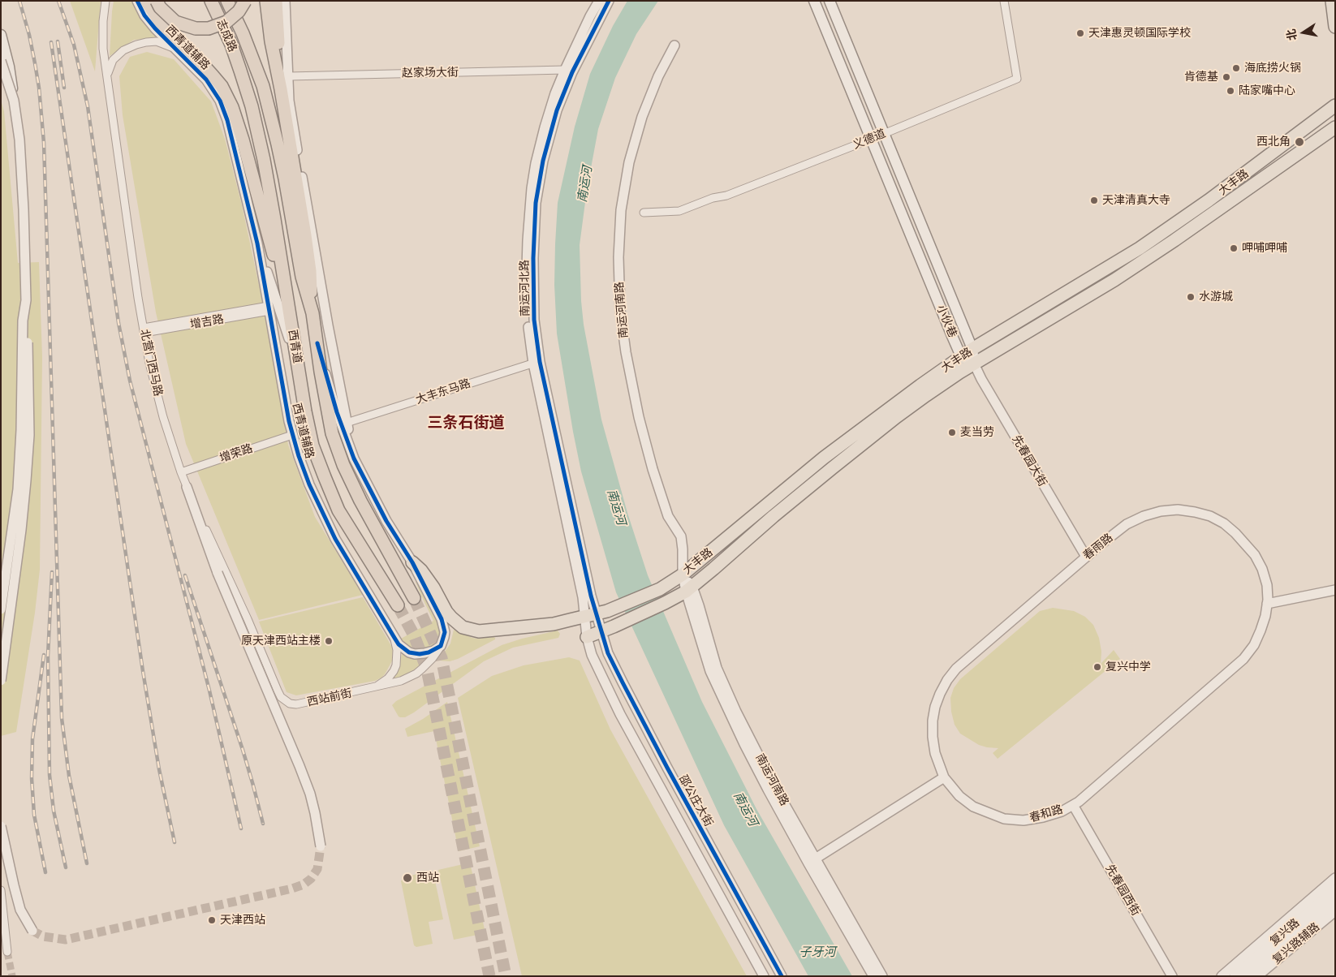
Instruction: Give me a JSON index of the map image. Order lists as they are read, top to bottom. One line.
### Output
{"streets":{"highway":["志成路","西青道"],"main road":["大丰路","小伙巷","复兴路"],"street":["西青道辅路","赵家场大街","义德道","南运河北路","南运河南路","增吉路","北营门西马路","大丰东马路","增荣路","先春园大街","春雨路","西站前街","邵公庄大街","春和路","先春园西街","复兴路辅路"]},"crossings":[["志成路","西青道"],["西青道辅路","增吉路"],["西青道辅路","增荣路"],["西青道辅路","西站前街"],["赵家场大街","南运河北路"],["义德道","小伙巷"],["大丰路","南运河北路"],["大丰路","南运河南路"],["大丰路","小伙巷"],["大丰路","先春园大街"],["大丰路","邵公庄大街"],["南运河北路","大丰东马路"],["南运河北路","邵公庄大街"],["小伙巷","先春园大街"],["增吉路","北营门西马路"],["北营门西马路","增荣路"],["北营门西马路","西站前街"],["先春园大街","春雨路"],["春雨路","春和路"],["春和路","先春园西街"]],"districts":["三条石街道"],"water":["南运河","子牙河"],"places":["天津惠灵顿国际学校","海底捞火锅","肯德基","陆家嘴中心","西北角","天津清真大寺","呷哺呷哺","水游城","麦当劳","原天津西站主楼","复兴中学","西站","天津西站"],"north":"left"}
